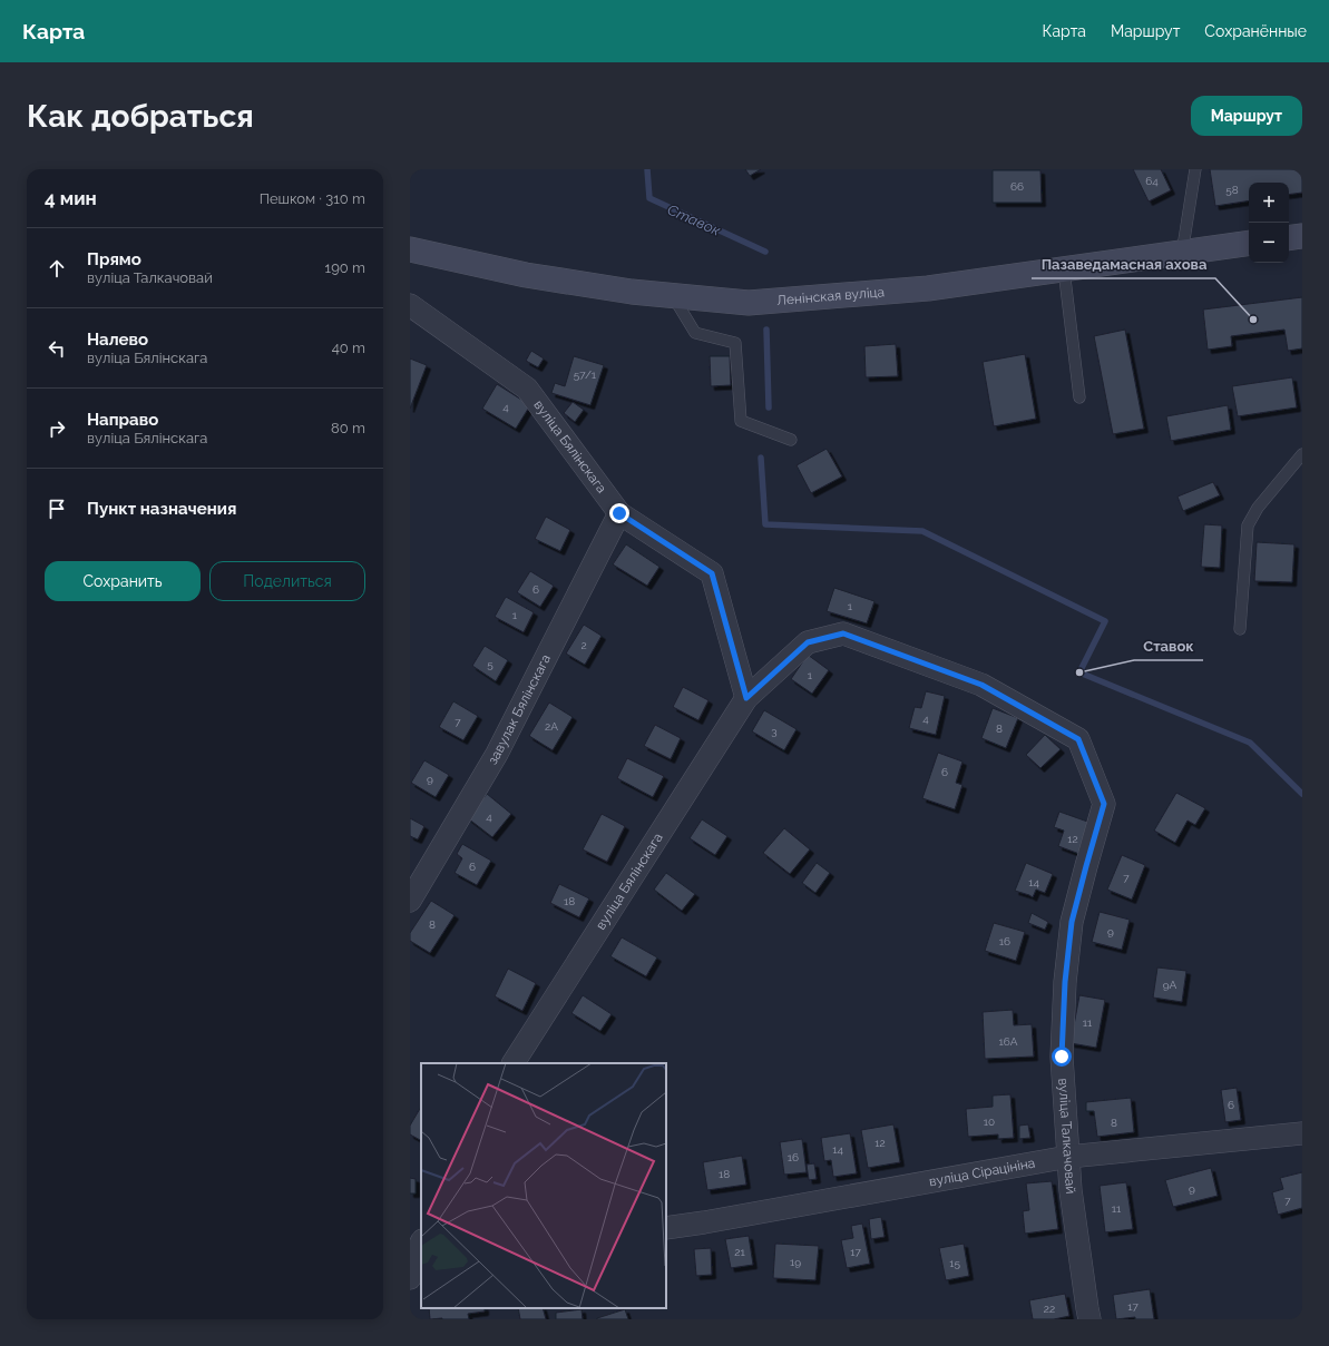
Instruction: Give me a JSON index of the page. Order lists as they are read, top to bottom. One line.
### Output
{"streets":{"main road":["Ленінская вуліца"],"street":["вуліца Бялінскага","завулак Бялінскага","вуліца Талкачовай","вуліца Сірацініна"]},"crossings":[["вуліца Бялінскага","завулак Бялінскага"],["вуліца Бялінскага","вуліца Талкачовай"],["вуліца Талкачовай","вуліца Сірацініна"]],"water":["Ставок"],"places":["Пазаведамасная ахова","Ставок"],"house_numbers":["64","66","58","57/1","4","6","1","1","2","5","1","4","7","2А","8","3","6","9","4","12","6","7","14","18","8","9","16","9А","11","16А","6","10","8","12","14","16","18","9","7","11","21","17","19","15","17","22"],"page":{"header":"Карта","nav":["Карта","Маршрут","Сохранённые"],"buttons":["Маршрут",["Сохранить","Поделиться"]],"title":"Как добраться","heading":["4 мин","Пешком · 310 m"],"map_buttons":["+","−"],"list":[["Прямо","вуліца Талкачовай","190 m"],["Налево","вуліца Бялінскага","40 m"],["Направо","вуліца Бялінскага","80 m"],"Пункт назначения"]}}
